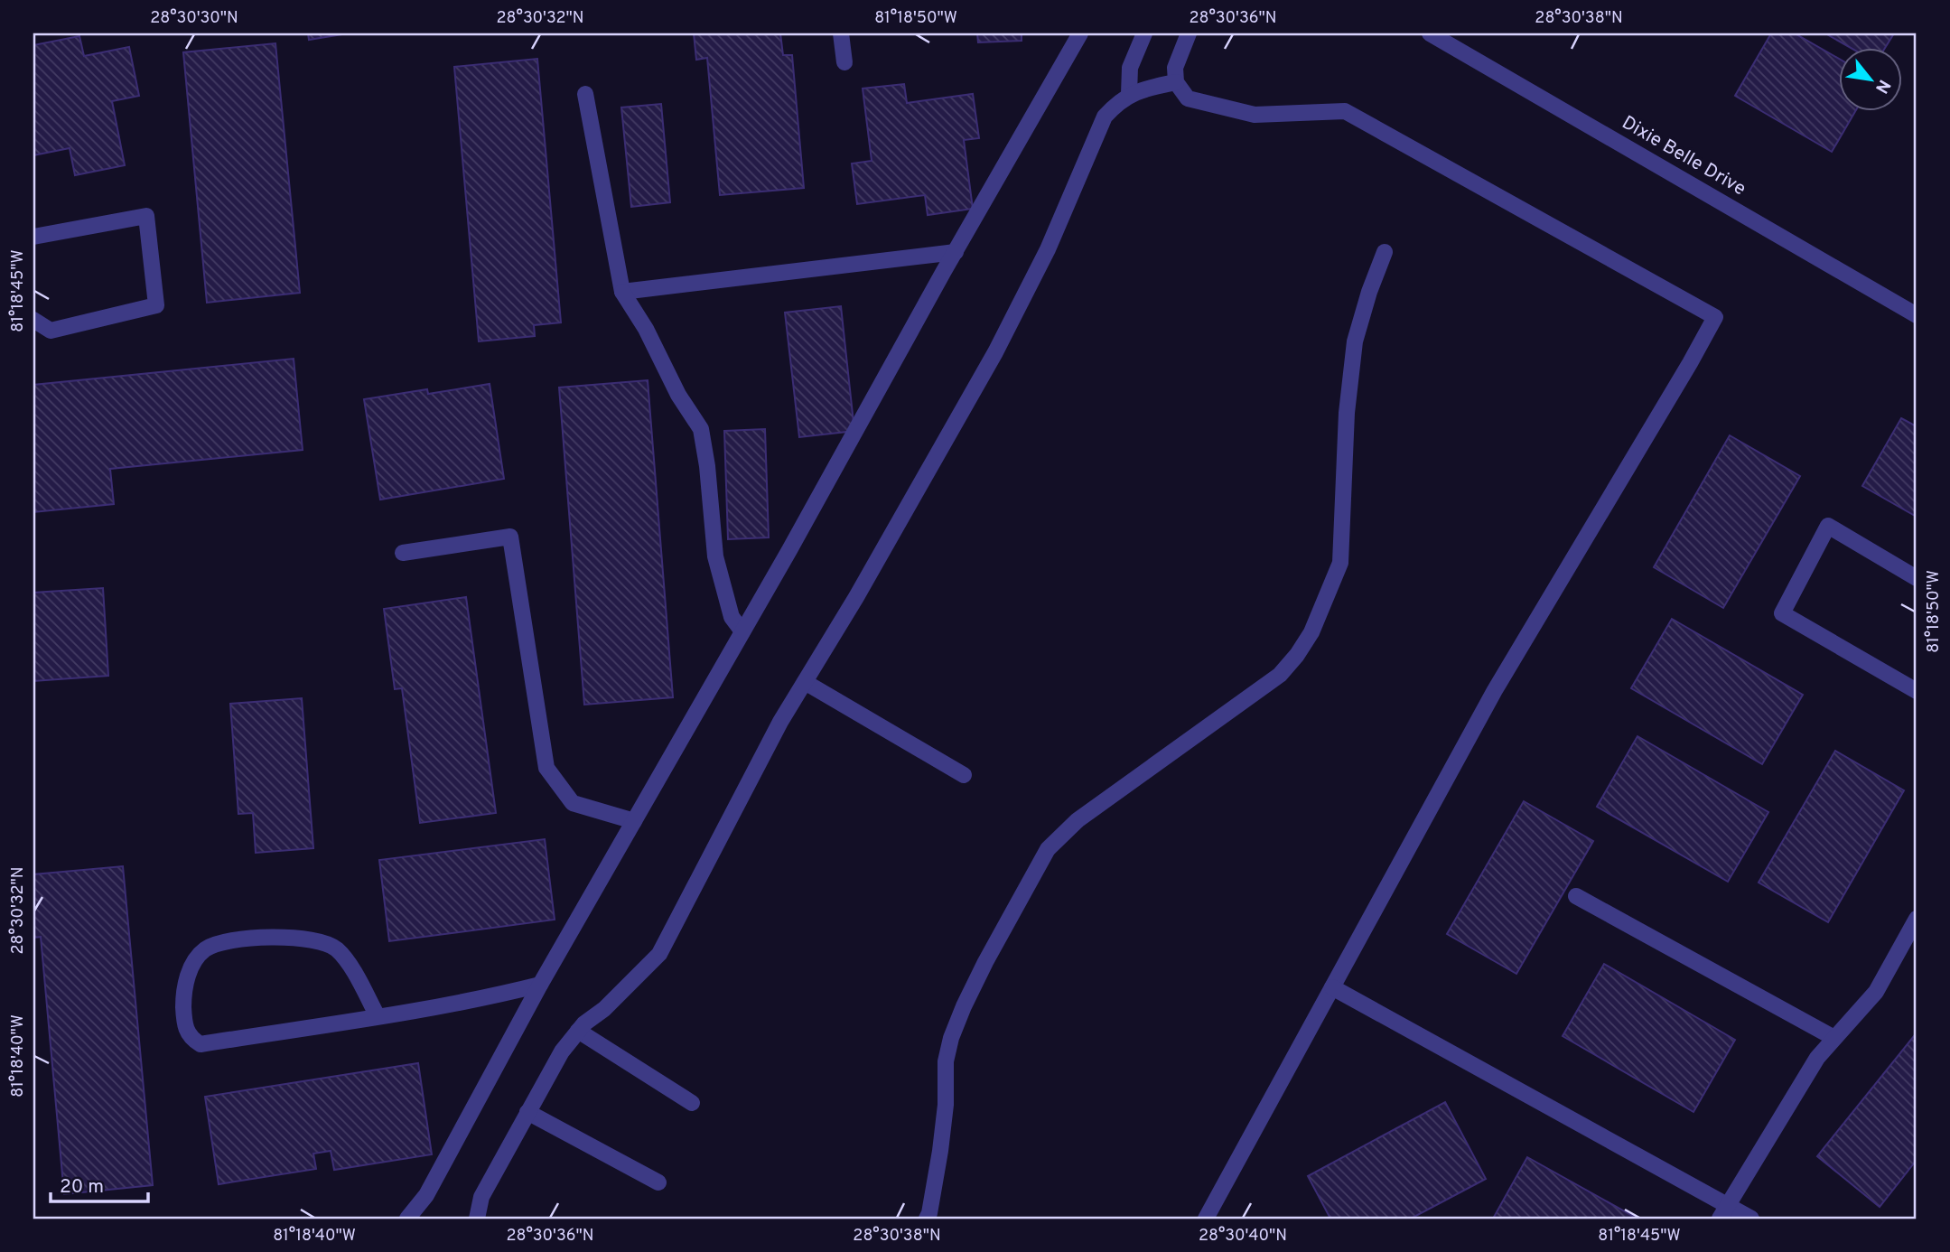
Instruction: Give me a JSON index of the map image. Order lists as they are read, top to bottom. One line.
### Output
{"streets":{"street":["Dixie Belle Drive"]},"scale_bar":"20 m","north":"bottom right","coordinates":["28°30'30\"N","28°30'32\"N","81°18'50\"W","28°30'36\"N","28°30'38\"N","81°18'45\"W","81°18'40\"W","28°30'40\"N"]}
